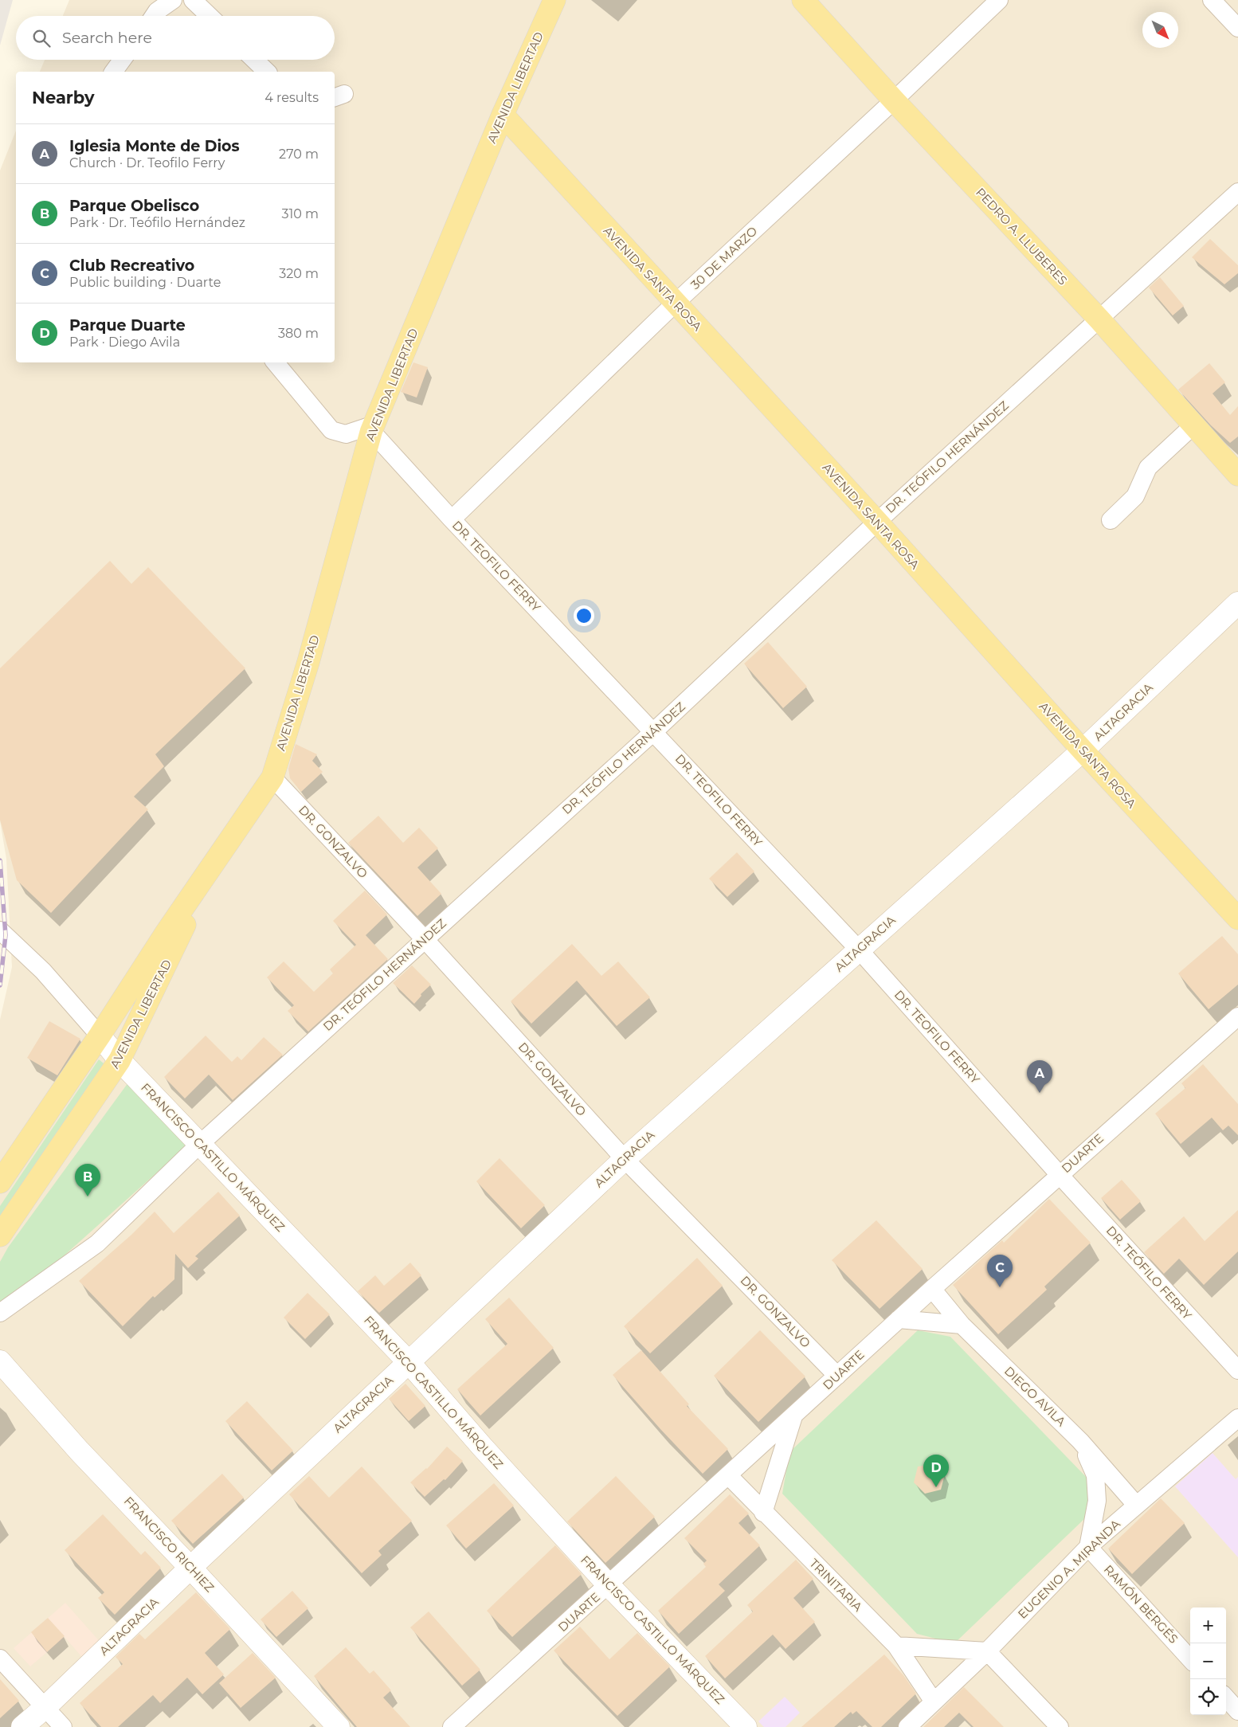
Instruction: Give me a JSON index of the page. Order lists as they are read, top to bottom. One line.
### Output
{"streets":{"main road":["AVENIDA LIBERTAD","PEDRO A. LLUBERES","AVENIDA SANTA ROSA"],"street":["30 DE MARZO","DR. TEÓFILO HERNÁNDEZ","DR. TEOFILO FERRY","ALTAGRACIA","DR. GONZALVO","DUARTE","FRANCISCO CASTILLO MÁRQUEZ","DR. TEÓFILO FERRY","DIEGO AVILA","FRANCISCO RICHIEZ","EUGENIO A. MIRANDA","TRINITARIA","RAMÓN BERGÉS"]},"crossings":[["AVENIDA LIBERTAD","AVENIDA SANTA ROSA"],["AVENIDA LIBERTAD","DR. TEOFILO FERRY"],["AVENIDA LIBERTAD","DR. GONZALVO"],["AVENIDA LIBERTAD","FRANCISCO CASTILLO MÁRQUEZ"],["PEDRO A. LLUBERES","30 DE MARZO"],["PEDRO A. LLUBERES","DR. TEÓFILO HERNÁNDEZ"],["30 DE MARZO","AVENIDA SANTA ROSA"],["30 DE MARZO","DR. TEOFILO FERRY"],["AVENIDA SANTA ROSA","DR. TEÓFILO HERNÁNDEZ"],["AVENIDA SANTA ROSA","ALTAGRACIA"],["DR. TEÓFILO HERNÁNDEZ","DR. TEOFILO FERRY"],["DR. TEÓFILO HERNÁNDEZ","DR. GONZALVO"],["DR. TEÓFILO HERNÁNDEZ","FRANCISCO CASTILLO MÁRQUEZ"],["DR. TEOFILO FERRY","ALTAGRACIA"],["DR. TEOFILO FERRY","DUARTE"],["DR. TEOFILO FERRY","DR. TEÓFILO FERRY"],["ALTAGRACIA","DR. GONZALVO"],["ALTAGRACIA","FRANCISCO CASTILLO MÁRQUEZ"],["ALTAGRACIA","FRANCISCO RICHIEZ"],["DR. GONZALVO","DUARTE"],["DUARTE","FRANCISCO CASTILLO MÁRQUEZ"],["DUARTE","DR. TEÓFILO FERRY"],["DUARTE","DIEGO AVILA"],["DUARTE","TRINITARIA"],["DIEGO AVILA","EUGENIO A. MIRANDA"],["EUGENIO A. MIRANDA","TRINITARIA"],["EUGENIO A. MIRANDA","RAMÓN BERGÉS"]],"north":"bottom right","page":{"search":"Search here","heading":["Nearby","4 results"],"list":[{"mark":"A","name":"Iglesia Monte de Dios","note":"Church · Dr. Teofilo Ferry","value":"270 m"},{"mark":"B","name":"Parque Obelisco","note":"Park · Dr. Teófilo Hernández","value":"310 m"},{"mark":"C","name":"Club Recreativo","note":"Public building · Duarte","value":"320 m"},{"mark":"D","name":"Parque Duarte","note":"Park · Diego Avila","value":"380 m"}],"pins":["A","B","C","D"],"map_buttons":["+","−"]}}
